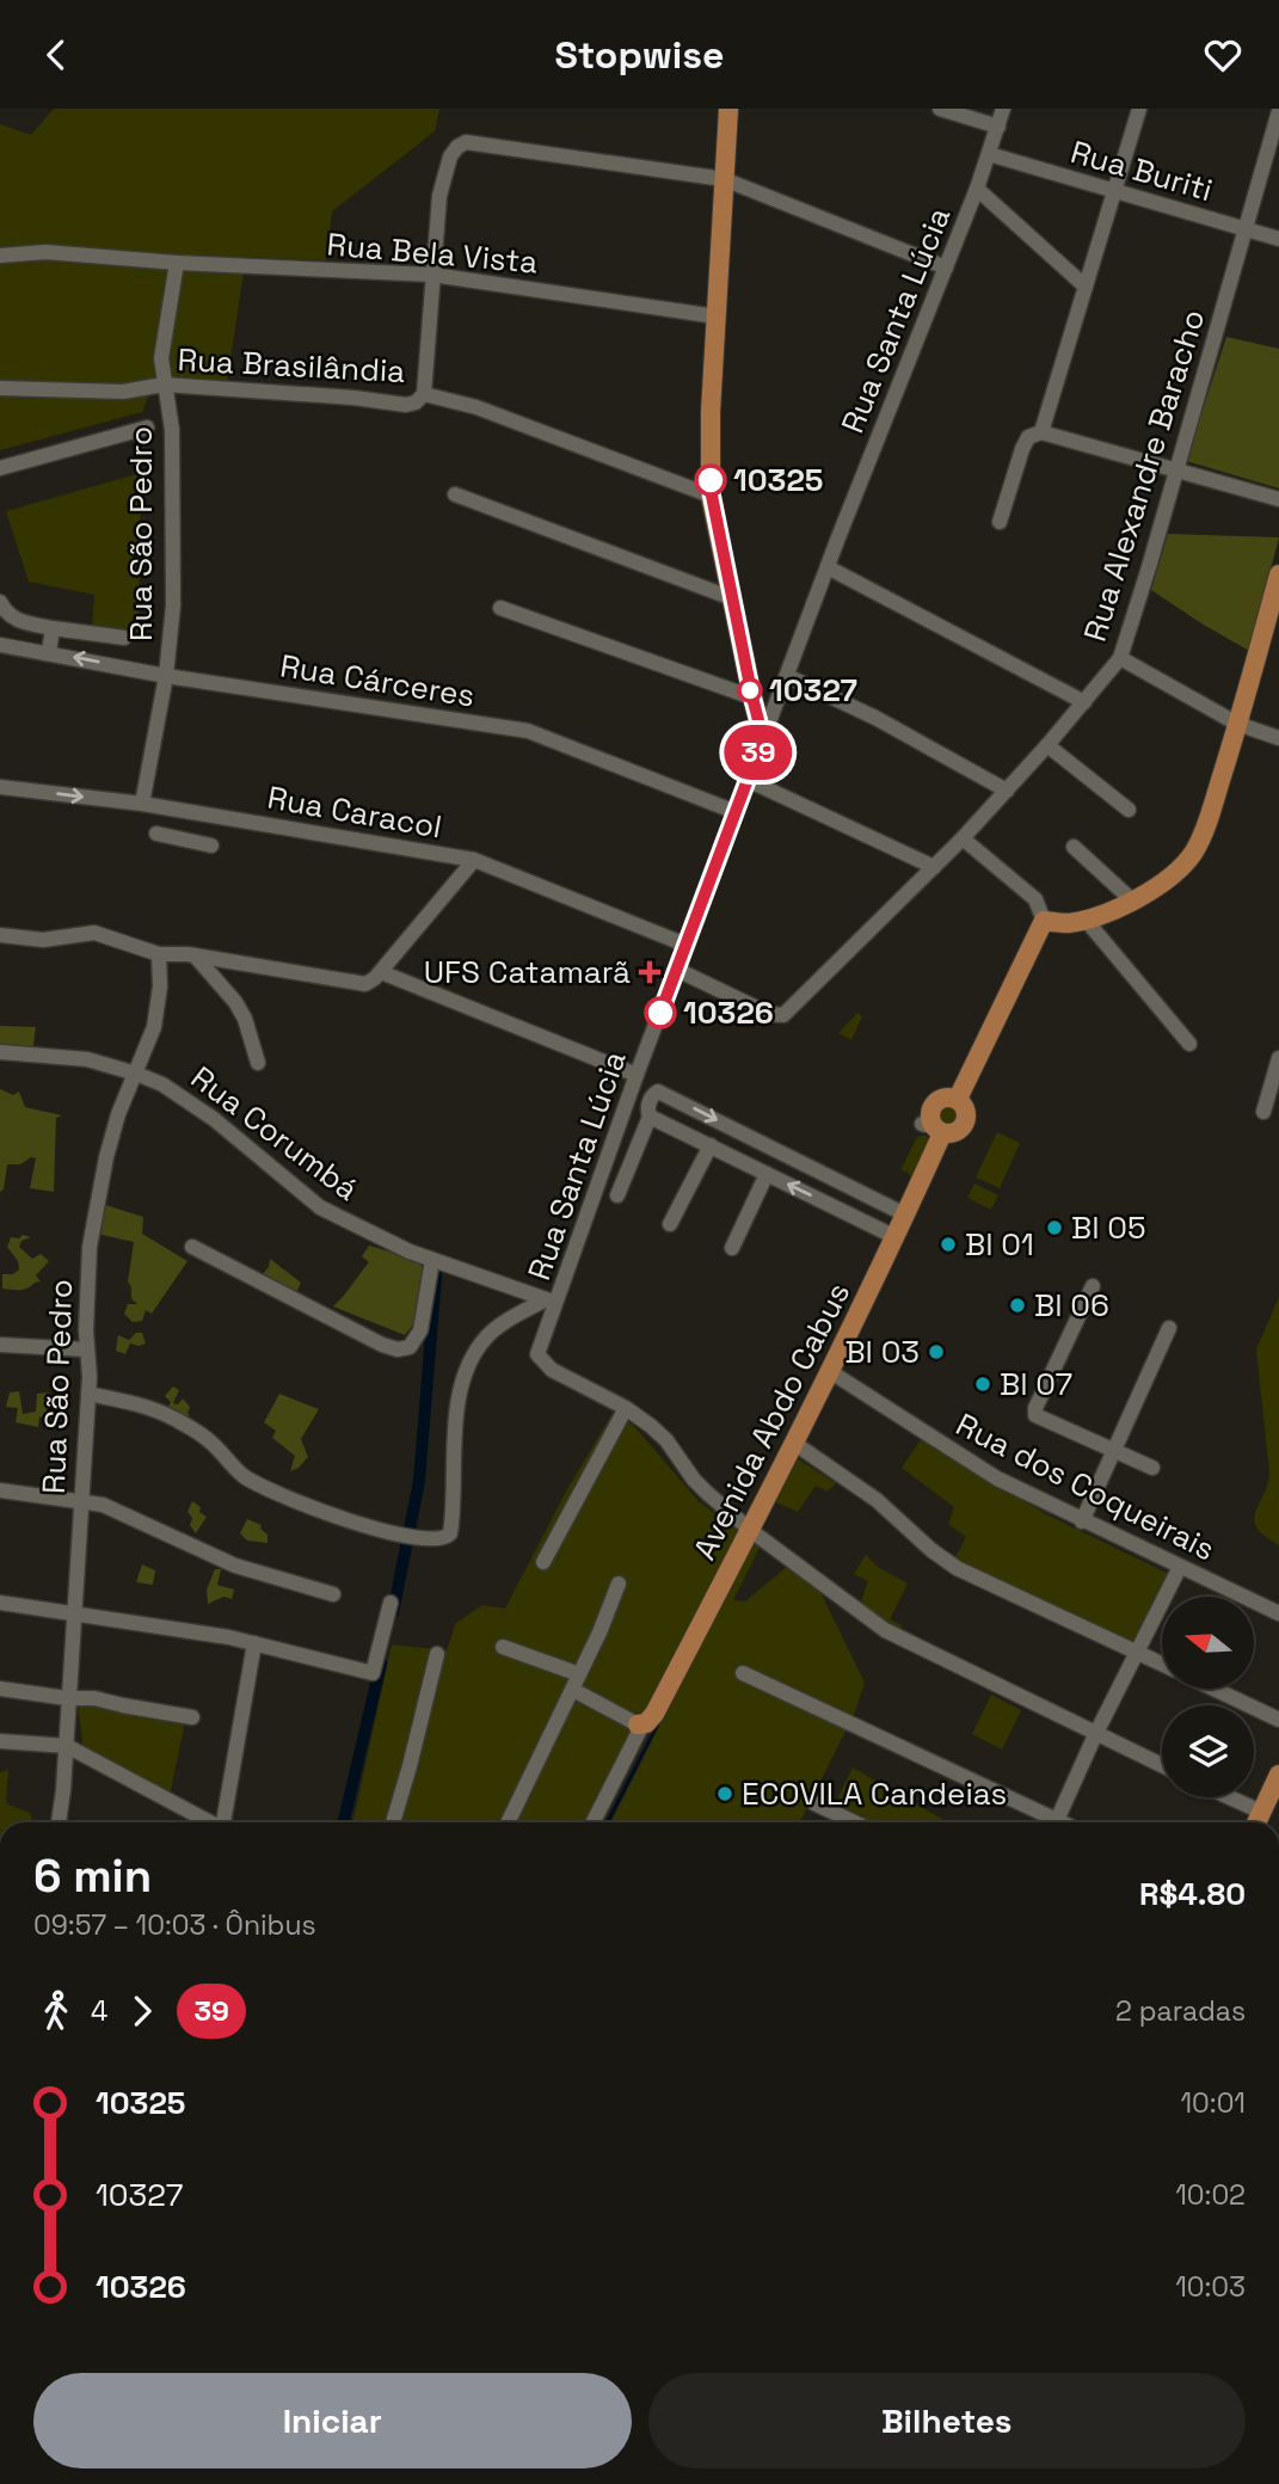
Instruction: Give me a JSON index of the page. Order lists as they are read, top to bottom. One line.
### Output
{"streets":{"main road":["Avenida Abdo Cabus"],"street":["Rua Buriti","Rua Bela Vista","Rua Santa Lúcia","Rua Brasilândia","Rua Alexandre Baracho","Rua São Pedro","Rua Cárceres","Rua Caracol","Rua Corumbá","Rua dos Coqueirais"]},"crossings":[["Rua Buriti","Rua Santa Lúcia"],["Rua Buriti","Rua Alexandre Baracho"],["Rua Bela Vista","Rua São Pedro"],["Rua Santa Lúcia","Rua Alexandre Baracho"],["Rua Santa Lúcia","Rua Cárceres"],["Rua Santa Lúcia","Rua Caracol"],["Rua Santa Lúcia","Rua Corumbá"],["Rua Brasilândia","Rua São Pedro"],["Rua São Pedro","Rua Cárceres"],["Rua São Pedro","Rua Caracol"],["Rua São Pedro","Rua Corumbá"],["Avenida Abdo Cabus","Rua dos Coqueirais"]],"places":{"other":["10325","10327","10326","Bl 05","Bl 01","Bl 06","Bl 03","Bl 07","ECOVILA Candeias"],"health":["UFS Catamarã"]},"lines":["bus line 39"],"north":"left","page":{"header":"Stopwise","on_map":"39","heading":["6 min","09:57 – 10:03 · Ônibus","R$4.80"],"legs":["4","39","2 paradas"],"list":[{"name":"10325","value":"10:01"},{"name":"10327","value":"10:02"},{"name":"10326","value":"10:03"}],"buttons":["Iniciar","Bilhetes"]}}
